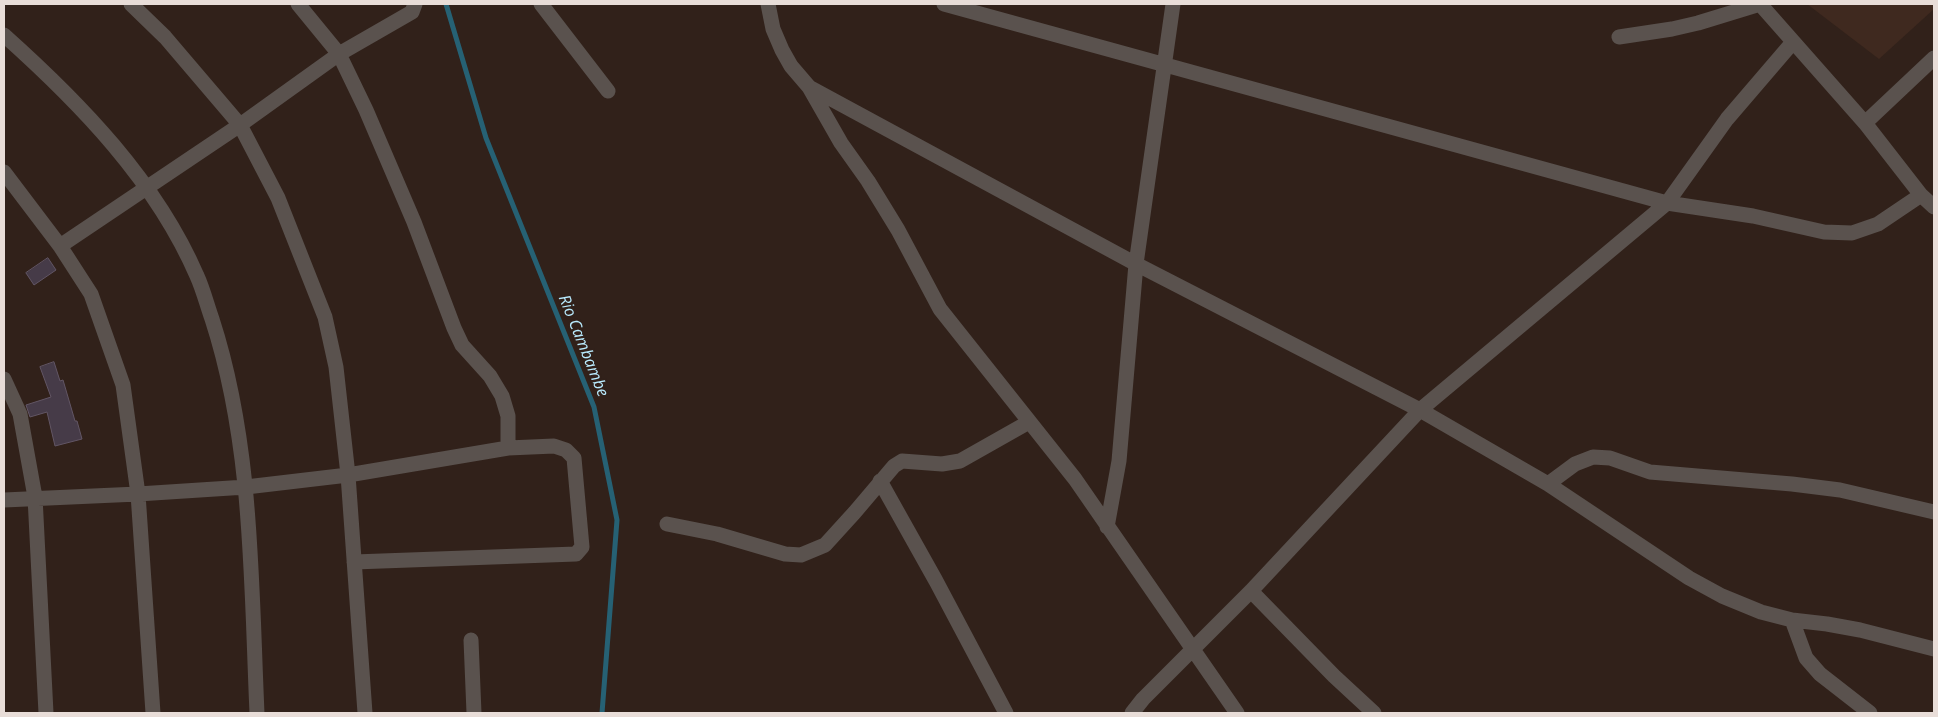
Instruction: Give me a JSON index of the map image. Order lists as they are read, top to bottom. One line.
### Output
{"water":["Rio Cambambe"]}
